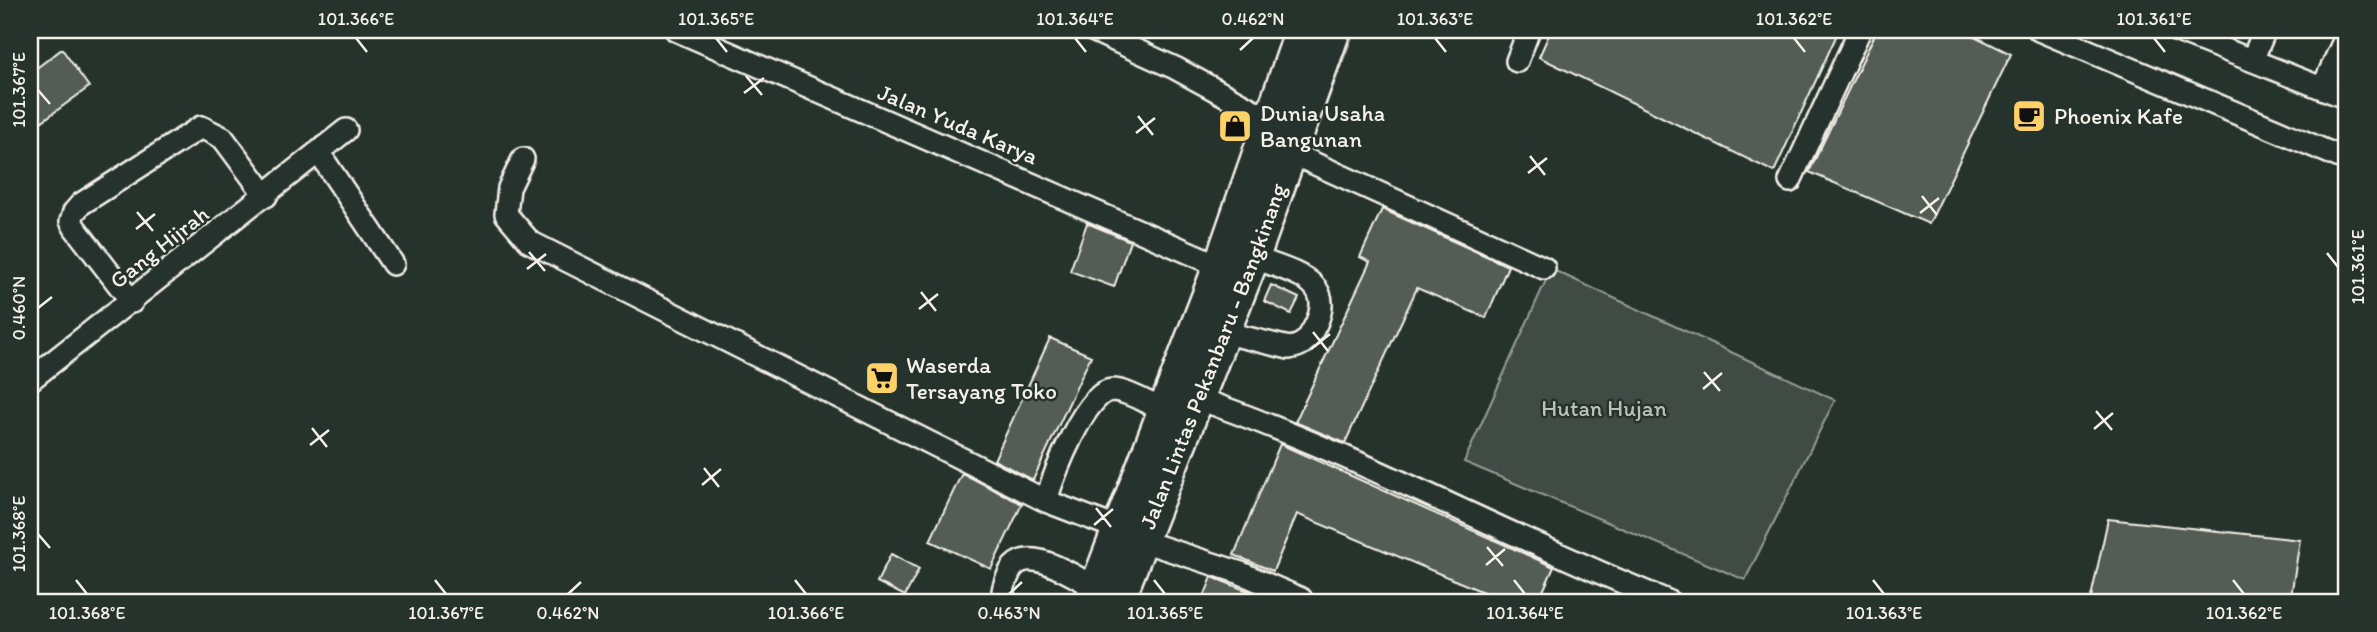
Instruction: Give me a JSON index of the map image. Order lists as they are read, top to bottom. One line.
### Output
{"streets":{"highway":["Jalan Lintas Pekanbaru - Bangkinang"],"street":["Jalan Yuda Karya","Gang Hijrah"]},"crossings":[["Jalan Yuda Karya","Jalan Lintas Pekanbaru - Bangkinang"]],"parks":["Hutan Hujan"],"places":{"cafe":["Phoenix Kafe"],"shop":["Dunia Usaha Bangunan"],"supermarket":["Waserda Tersayang Toko"]},"coordinates":["101.366°E","101.365°E","101.364°E","0.462°N","101.363°E","101.362°E","101.361°E","101.367°E","0.460°N","101.368°E","0.463°N"]}
